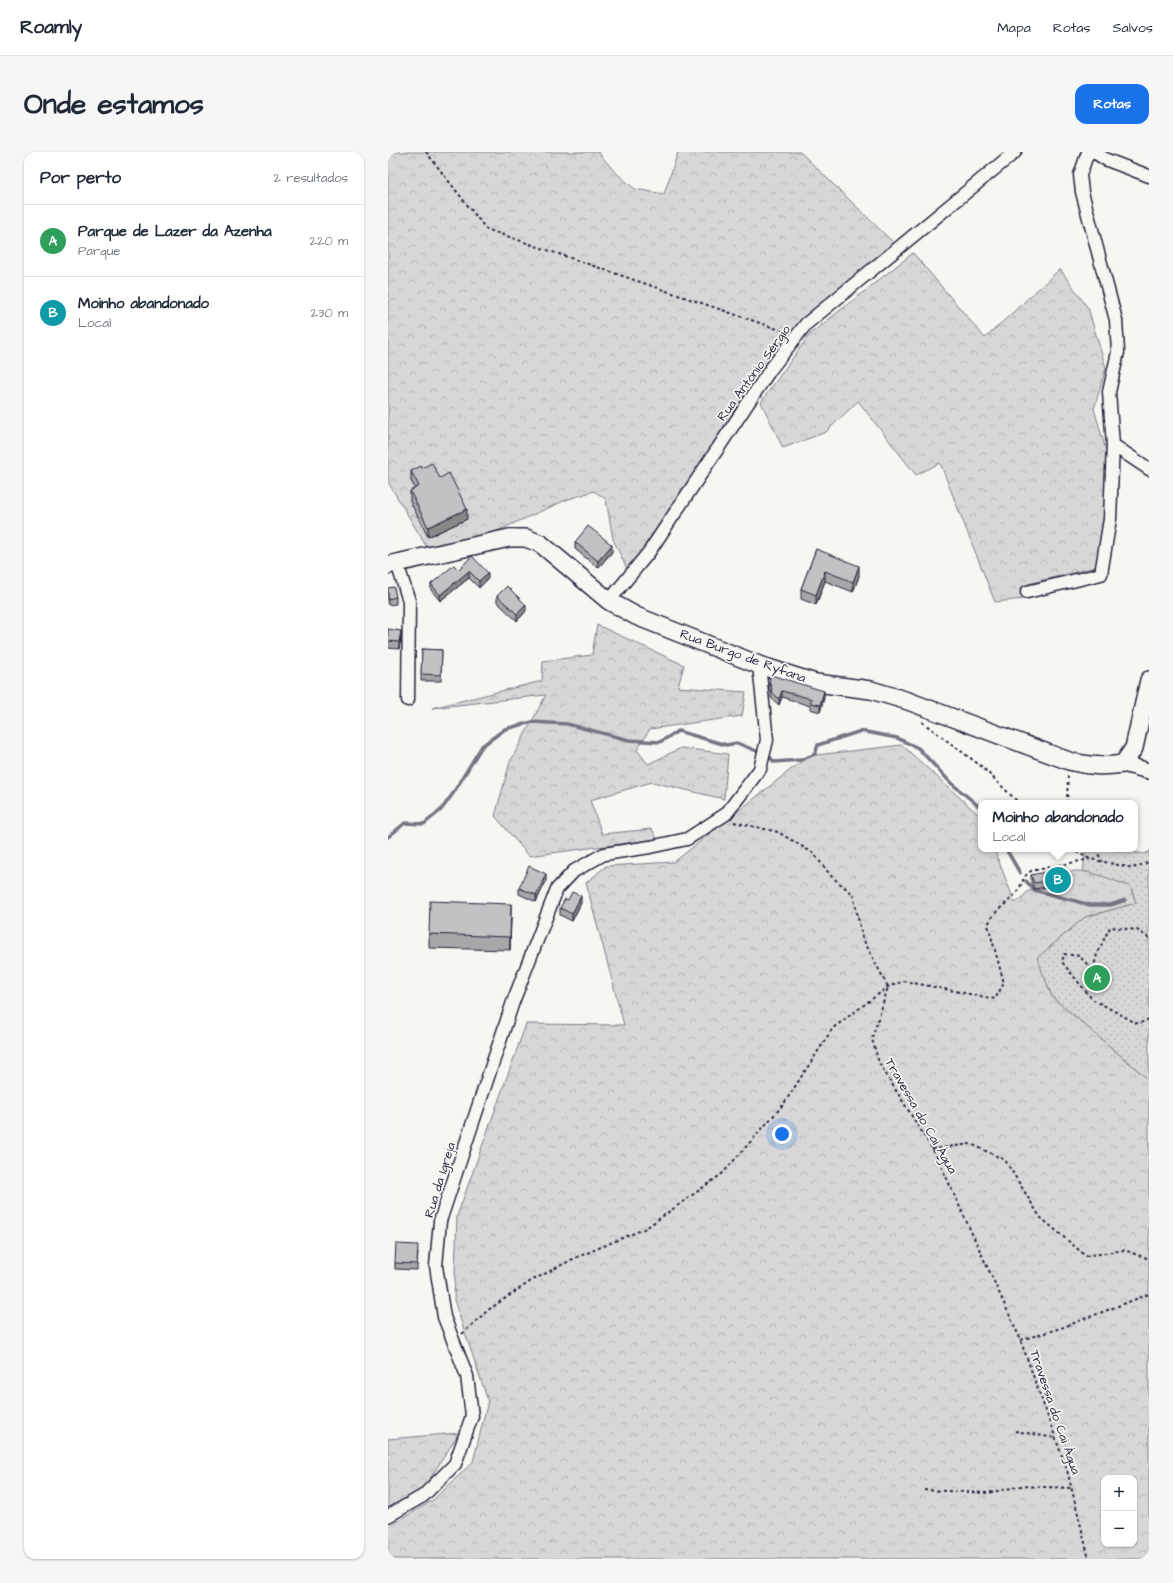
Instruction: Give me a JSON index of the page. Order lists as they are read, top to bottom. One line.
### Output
{"streets":{"main road":["Rua Burgo de Ryfana"],"street":["Rua António Sérgio","Rua da Igreja"],"path":["Travessa do Cai Água"]},"crossings":[["Rua António Sérgio","Rua Burgo de Ryfana"]],"page":{"header":"Roamly","nav":["Mapa","Rotas","Salvos"],"buttons":"Rotas","title":"Onde estamos","heading":["Por perto","2 resultados"],"list":[{"mark":"A","name":"Parque de Lazer da Azenha","note":"Parque","value":"220 m"},{"mark":"B","name":"Moinho abandonado","note":"Local","value":"230 m"}],"popup":["Moinho abandonado","Local"],"pins":["B","A"],"map_buttons":["+","−"]}}
